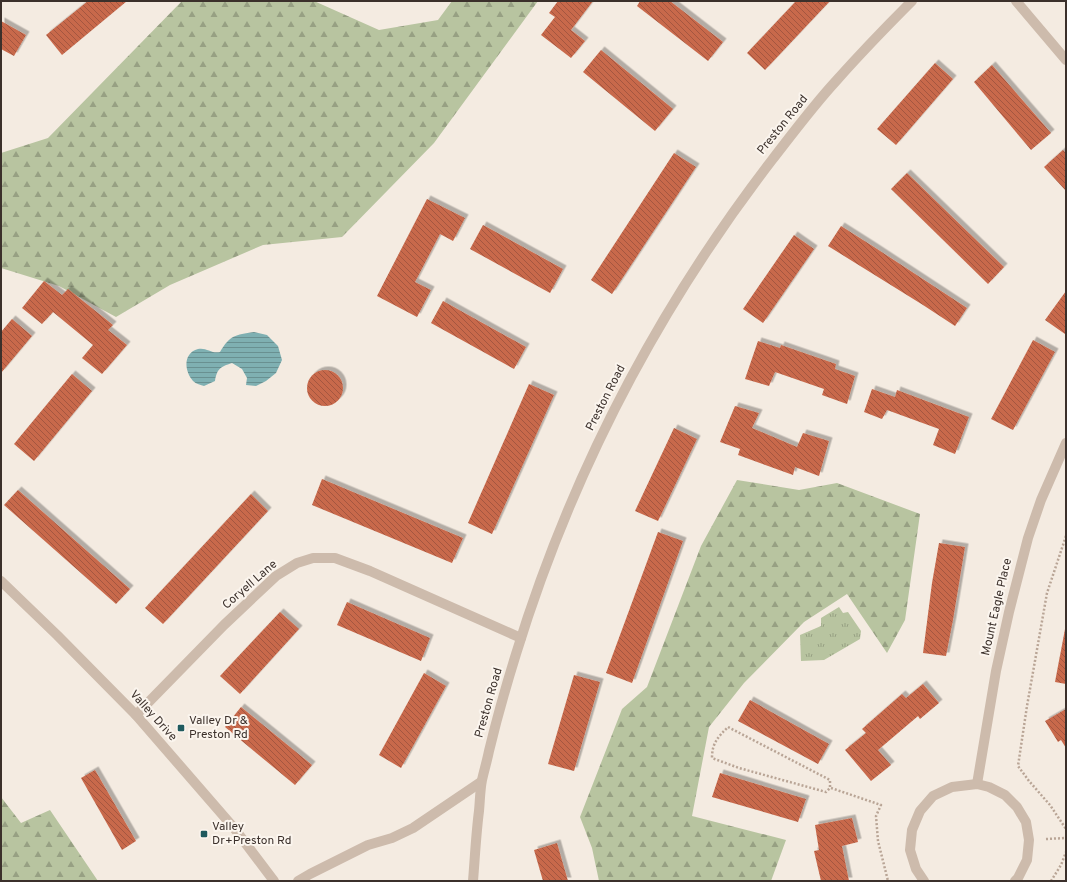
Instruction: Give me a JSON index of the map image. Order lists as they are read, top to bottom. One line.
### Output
{"streets":{"street":["Preston Road","Coryell Lane","Mount Eagle Place","Valley Drive"]},"crossings":[["Preston Road","Coryell Lane"],["Coryell Lane","Valley Drive"]],"places":{"transit":["Valley Dr & Preston Rd","Valley Dr+Preston Rd"]}}
